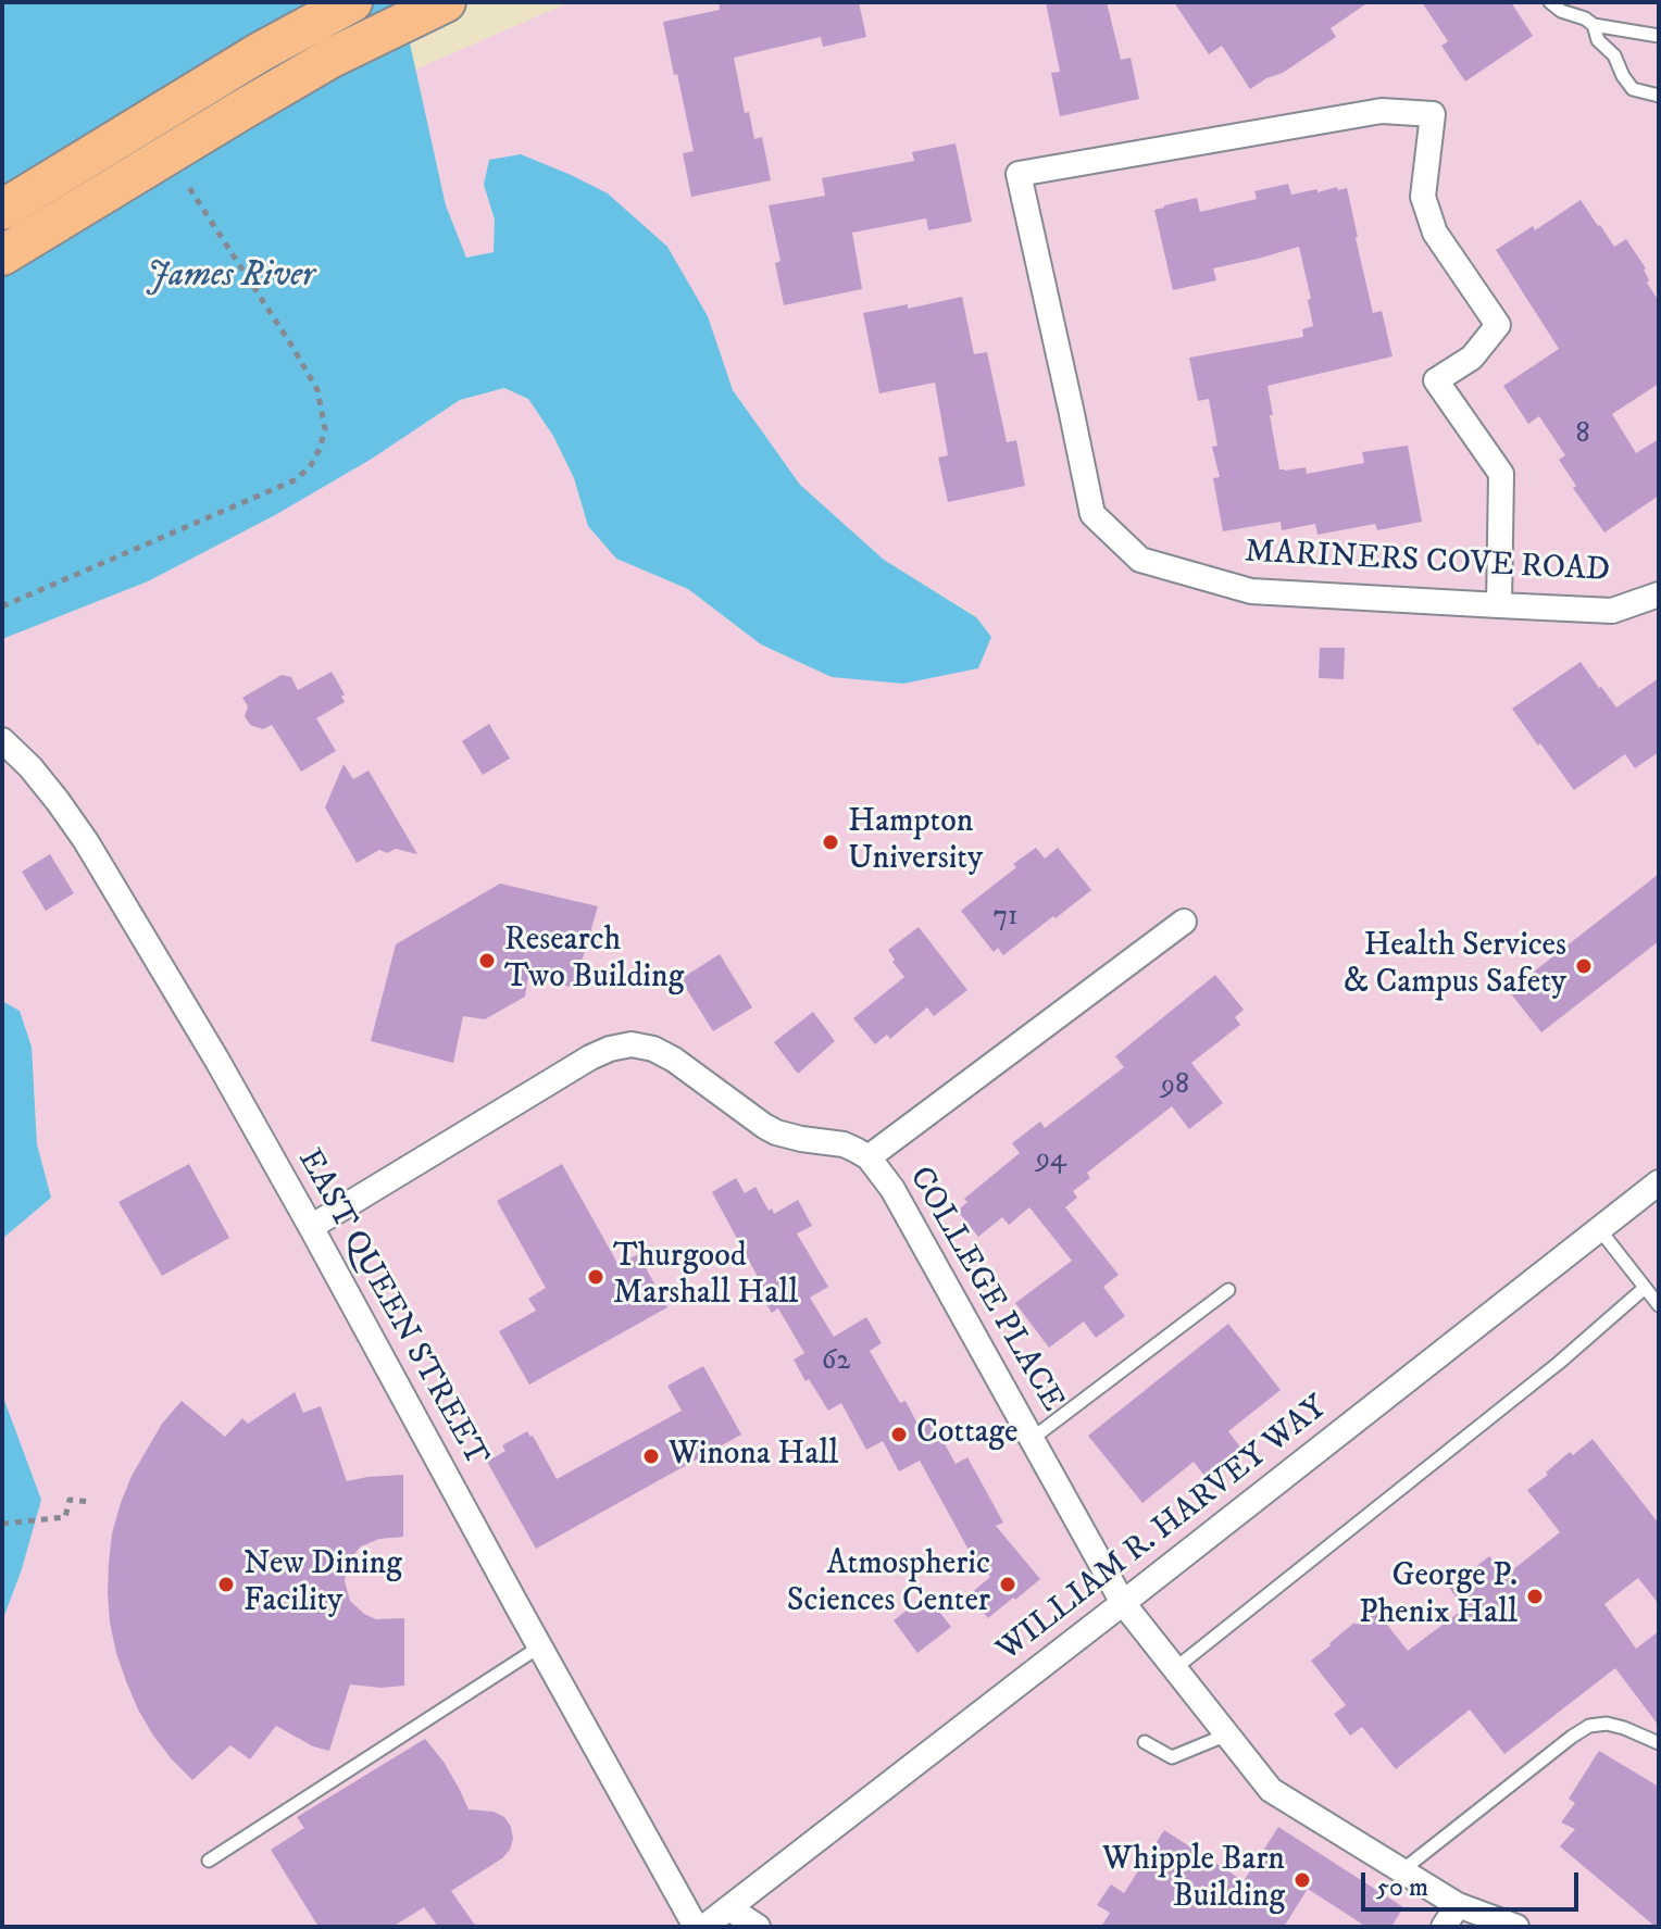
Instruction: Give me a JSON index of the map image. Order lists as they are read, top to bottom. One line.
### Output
{"streets":{"street":["MARINERS COVE ROAD","COLLEGE PLACE","EAST QUEEN STREET","WILLIAM R. HARVEY WAY"]},"crossings":[["COLLEGE PLACE","EAST QUEEN STREET"],["COLLEGE PLACE","WILLIAM R. HARVEY WAY"]],"water":["James River"],"places":["Hampton University","Research Two Building","Health Services & Campus Safety","Thurgood Marshall Hall","Cottage","Winona Hall","New Dining Facility","Atmospheric Sciences Center","George P. Phenix Hall","Whipple Barn Building"],"house_numbers":["8","71","98","94","62"],"scale_bar":"50 m"}
